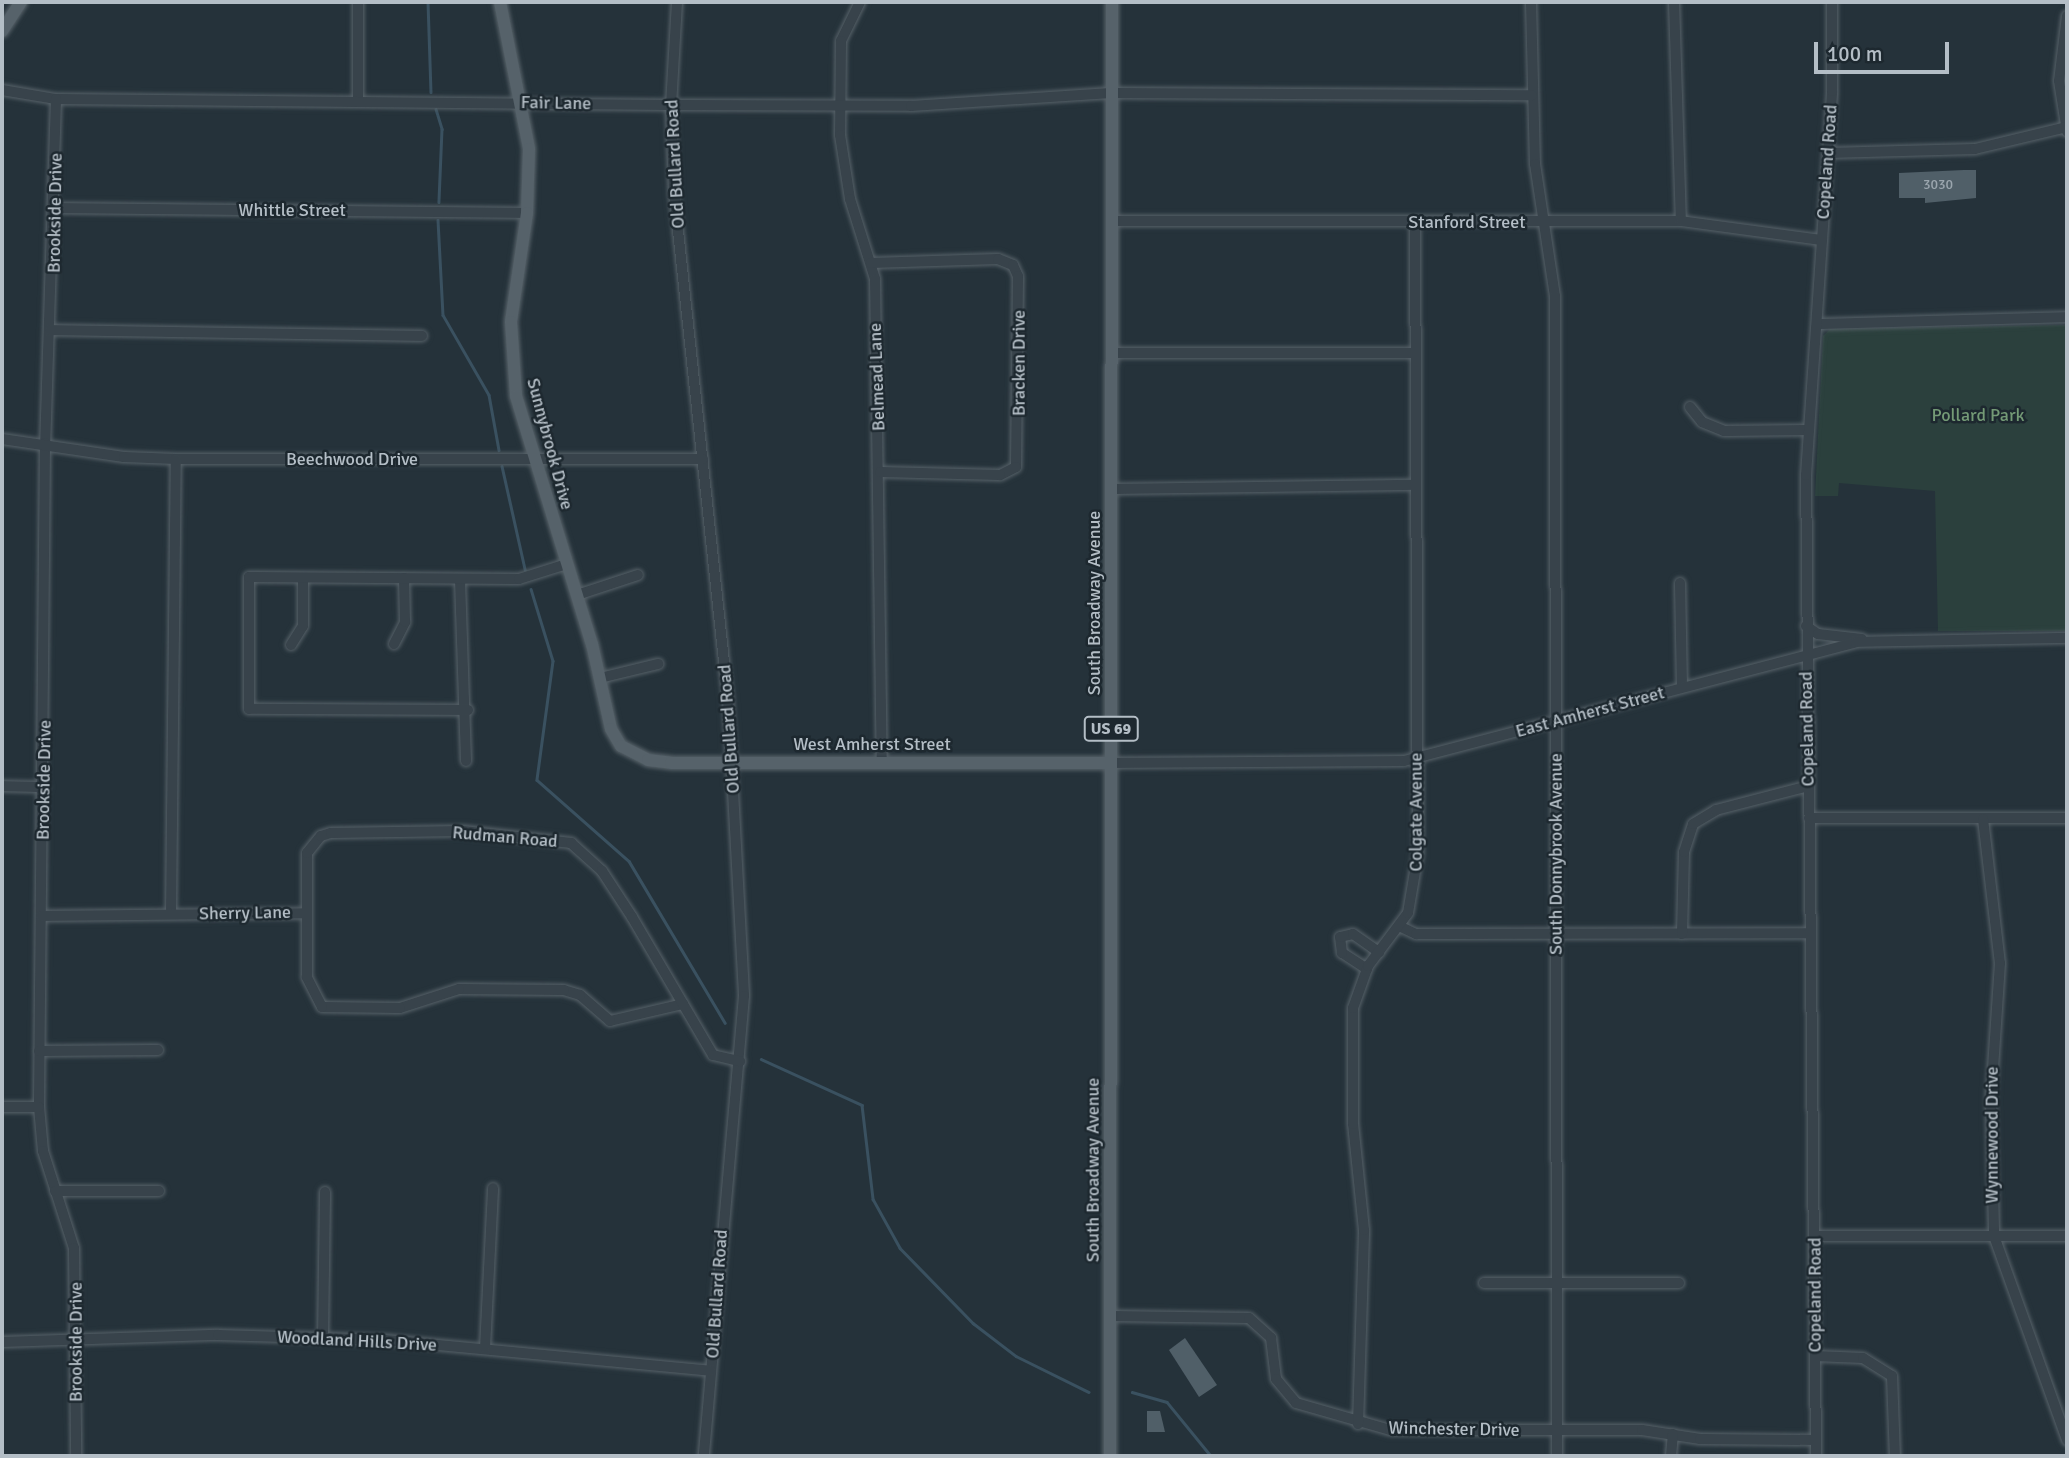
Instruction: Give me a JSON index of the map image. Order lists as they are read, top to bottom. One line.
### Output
{"streets":{"main road":["Sunnybrook Drive","South Broadway Avenue","US 69","West Amherst Street"],"street":["Fair Lane","Copeland Road","Old Bullard Road","Whittle Street","Brookside Drive","Stanford Street","Bracken Drive","Belmead Lane","Beechwood Drive","East Amherst Street","Colgate Avenue","Rudman Road","South Donnybrook Avenue","Sherry Lane","Wynnewood Drive","Woodland Hills Drive","Winchester Drive"]},"crossings":[["Fair Lane","Old Bullard Road"],["Fair Lane","Brookside Drive"],["Fair Lane","Belmead Lane"],["Fair Lane","Sunnybrook Drive"],["Fair Lane","South Broadway Avenue"],["Fair Lane","South Donnybrook Avenue"],["Copeland Road","Stanford Street"],["Copeland Road","East Amherst Street"],["Copeland Road","Winchester Drive"],["Old Bullard Road","Beechwood Drive"],["Old Bullard Road","West Amherst Street"],["Old Bullard Road","Rudman Road"],["Old Bullard Road","Woodland Hills Drive"],["Whittle Street","Brookside Drive"],["Whittle Street","Sunnybrook Drive"],["Brookside Drive","Beechwood Drive"],["Brookside Drive","Sherry Lane"],["Brookside Drive","Woodland Hills Drive"],["Stanford Street","South Broadway Avenue"],["Stanford Street","Colgate Avenue"],["Stanford Street","South Donnybrook Avenue"],["Bracken Drive","Belmead Lane"],["Belmead Lane","West Amherst Street"],["Sunnybrook Drive","Beechwood Drive"],["Sunnybrook Drive","West Amherst Street"],["South Broadway Avenue","East Amherst Street"],["South Broadway Avenue","West Amherst Street"],["South Broadway Avenue","Winchester Drive"],["East Amherst Street","West Amherst Street"],["East Amherst Street","Colgate Avenue"],["East Amherst Street","South Donnybrook Avenue"],["Colgate Avenue","Winchester Drive"],["Rudman Road","Sherry Lane"],["South Donnybrook Avenue","Winchester Drive"]],"parks":["Pollard Park"],"house_numbers":["3030"],"scale_bar":"100 m"}
